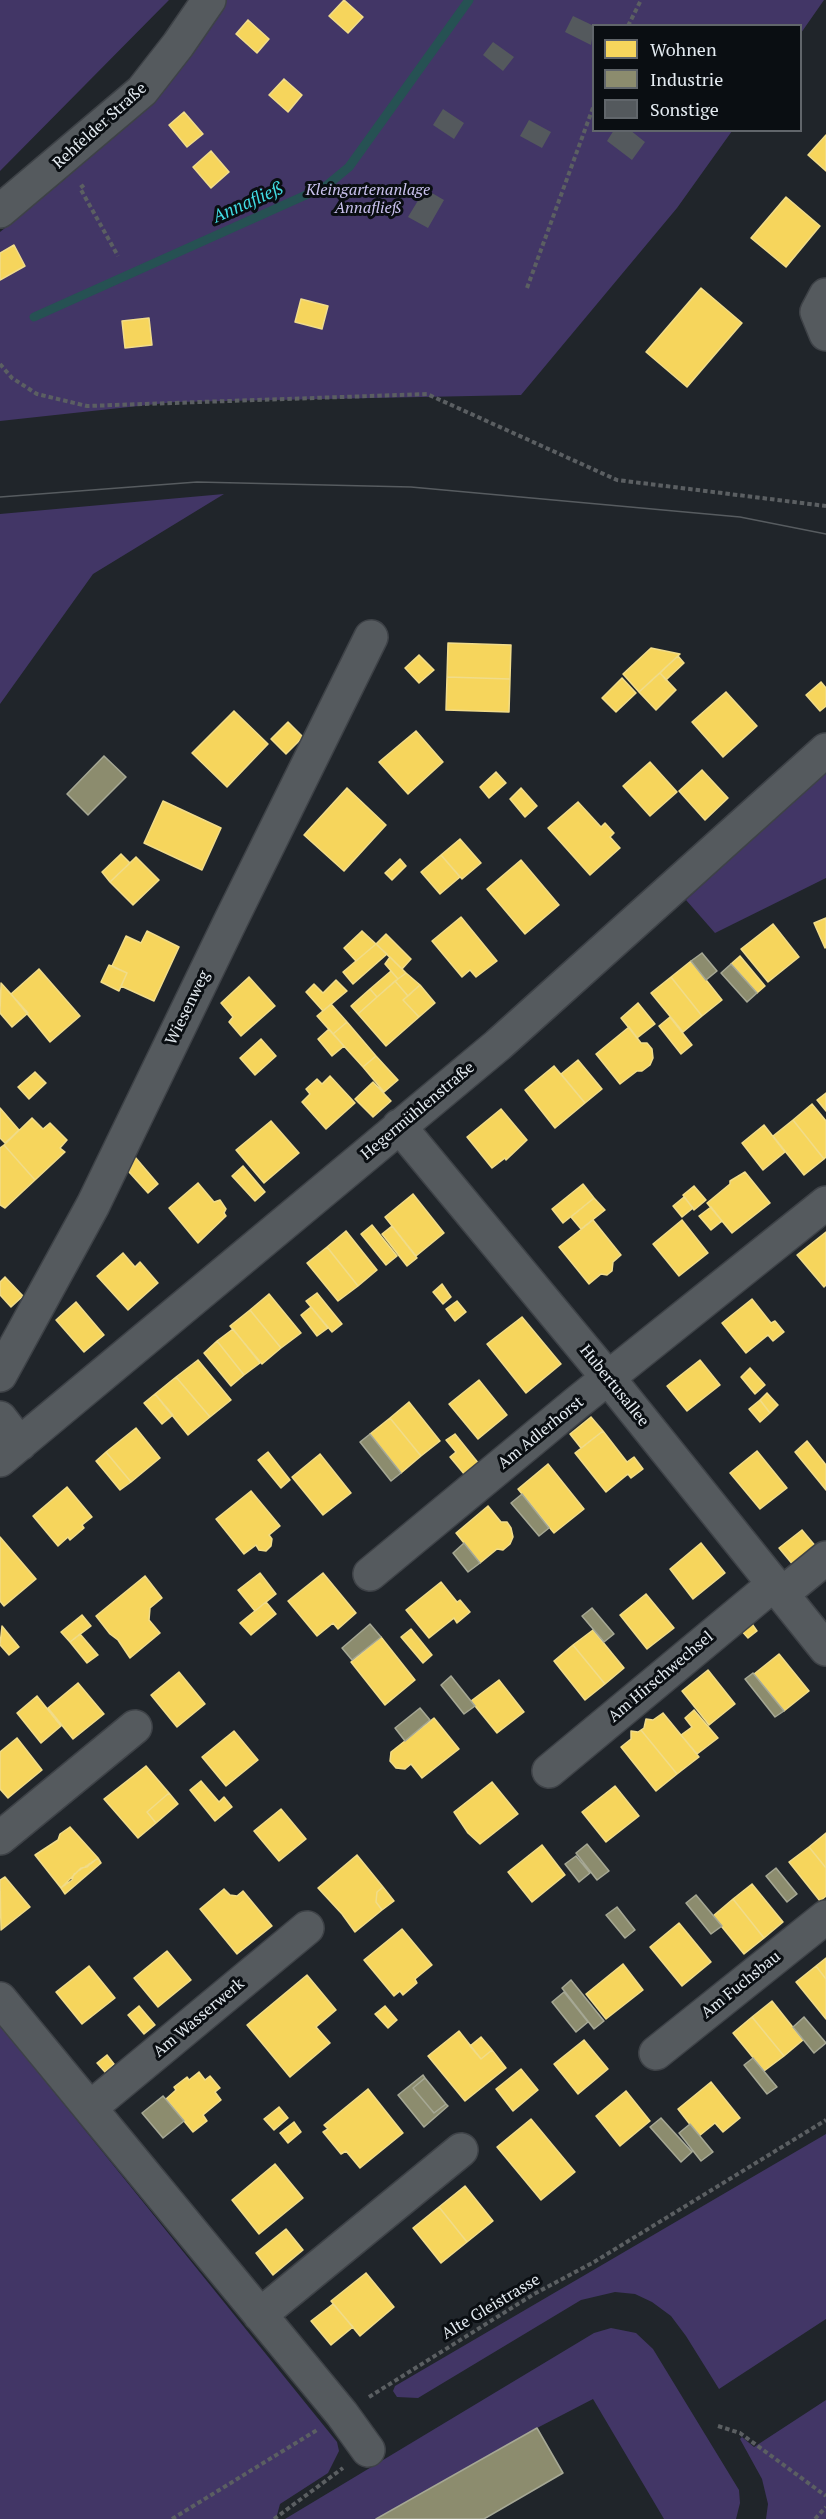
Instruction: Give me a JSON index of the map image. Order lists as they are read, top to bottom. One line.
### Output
{"streets":{"street":["Rehfelder Straße","Wiesenweg","Hegermühlenstraße","Hubertusallee","Am Adlerhorst","Am Hirschwechsel","Am Fuchsbau","Am Wasserwerk"],"path":["Alte Gleistrasse"]},"crossings":[["Hegermühlenstraße","Hubertusallee"],["Hubertusallee","Am Adlerhorst"],["Hubertusallee","Am Hirschwechsel"]],"water":["Annafließ"],"parks":["Kleingartenanlage Annafließ"],"legend":["Wohnen","Industrie","Sonstige"]}
